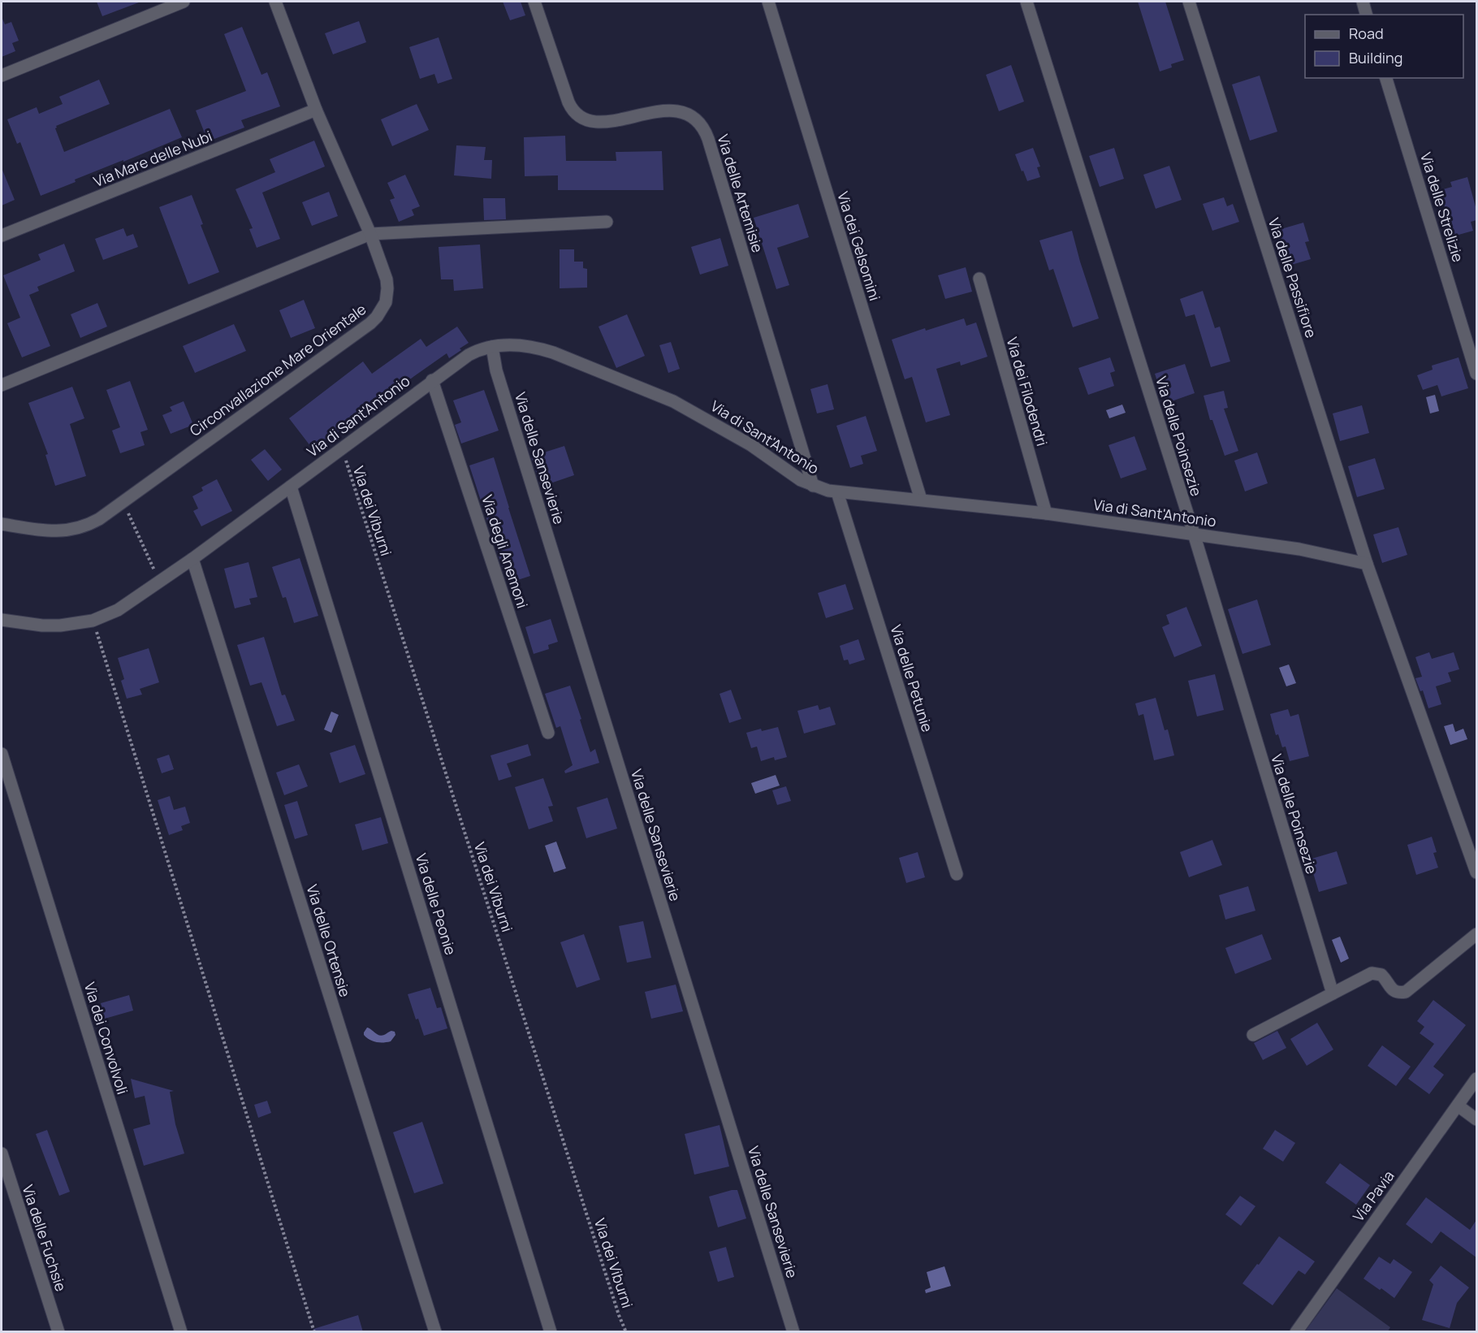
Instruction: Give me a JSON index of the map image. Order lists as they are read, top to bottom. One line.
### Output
{"streets":{"street":["Via Mare delle Nubi","Via delle Artemisie","Via delle Strelizie","Via dei Gelsomini","Via delle Passifiore","Circonvallazione Mare Orientale","Via dei Filodendri","Via di Sant'Antonio","Via delle Poinsezie","Via delle Sansevierie","Via degli Anemoni","Via delle Petunie","Via delle Peonie","Via delle Ortensie","Via dei Convolvoli","Via Pavia","Via delle Fuchsie"],"path":["Via dei Viburni"]},"crossings":[["Via Mare delle Nubi","Circonvallazione Mare Orientale"],["Via delle Artemisie","Via di Sant'Antonio"],["Via dei Gelsomini","Via di Sant'Antonio"],["Via delle Passifiore","Via di Sant'Antonio"],["Via dei Filodendri","Via di Sant'Antonio"],["Via di Sant'Antonio","Via delle Poinsezie"],["Via di Sant'Antonio","Via delle Sansevierie"],["Via di Sant'Antonio","Via dei Viburni"],["Via di Sant'Antonio","Via degli Anemoni"],["Via di Sant'Antonio","Via delle Petunie"],["Via di Sant'Antonio","Via delle Peonie"],["Via di Sant'Antonio","Via delle Ortensie"]],"legend":["Road","Building"]}
